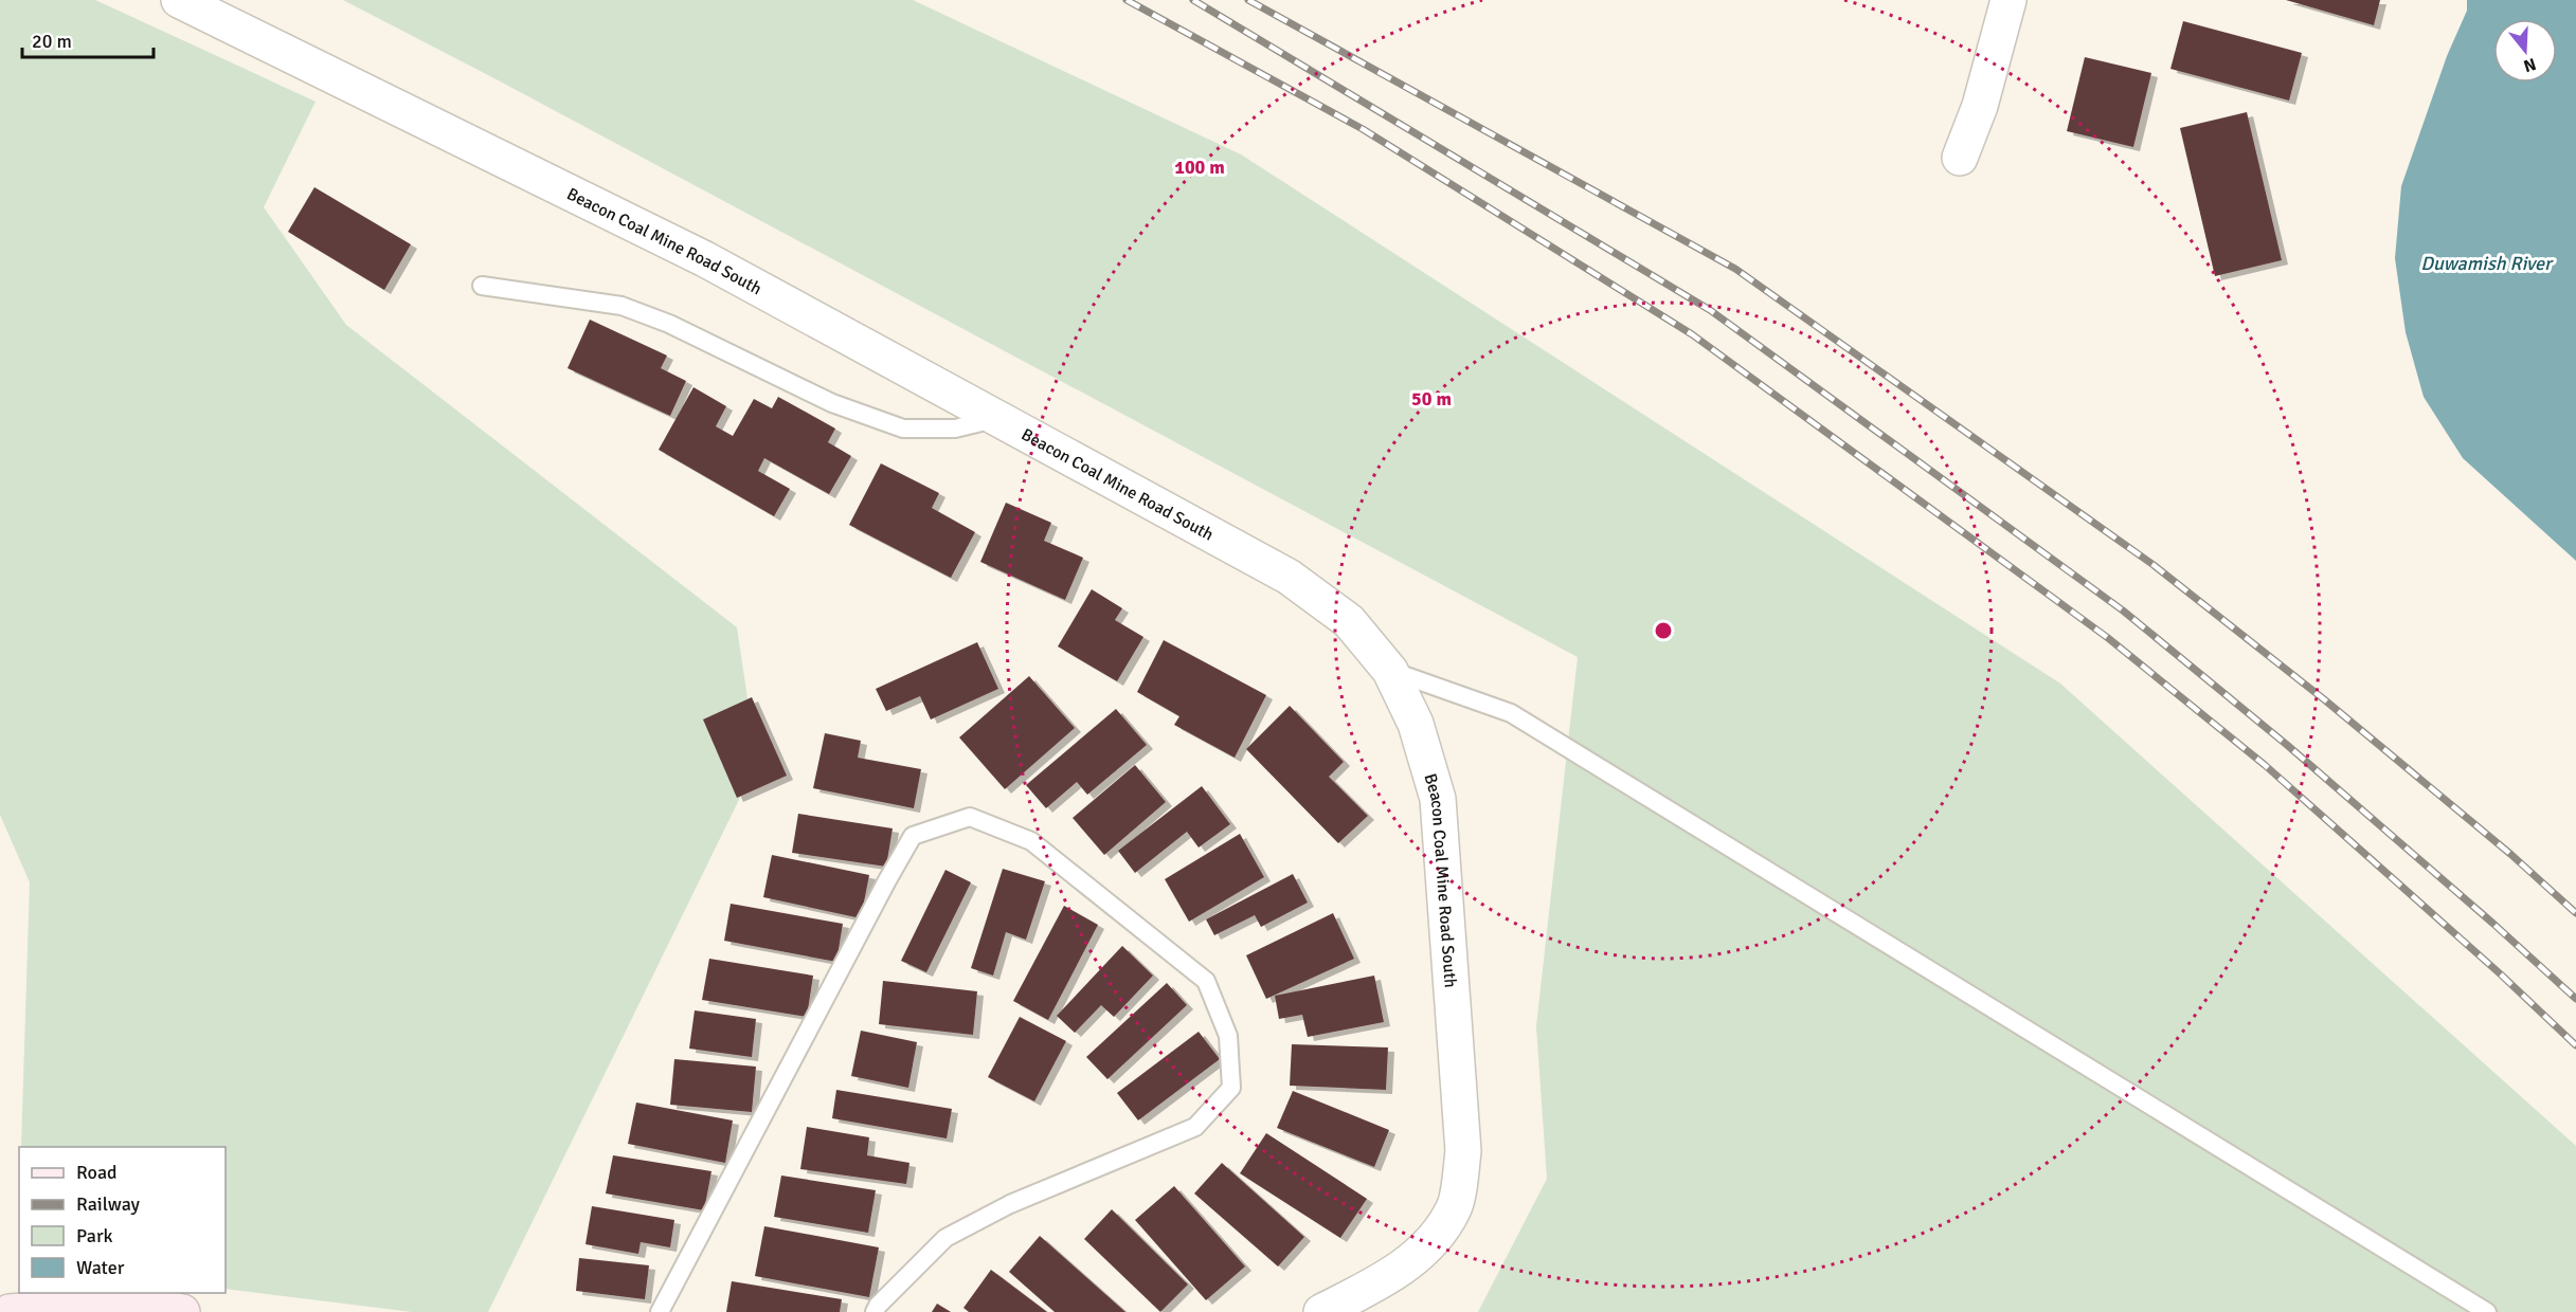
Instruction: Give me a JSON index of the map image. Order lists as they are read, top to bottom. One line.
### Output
{"streets":{"street":["Beacon Coal Mine Road South"]},"water":["Duwamish River"],"legend":["Road","Railway","Park","Water"],"scale_bar":"20 m","north":"bottom","rings":["100 m","50 m"]}
